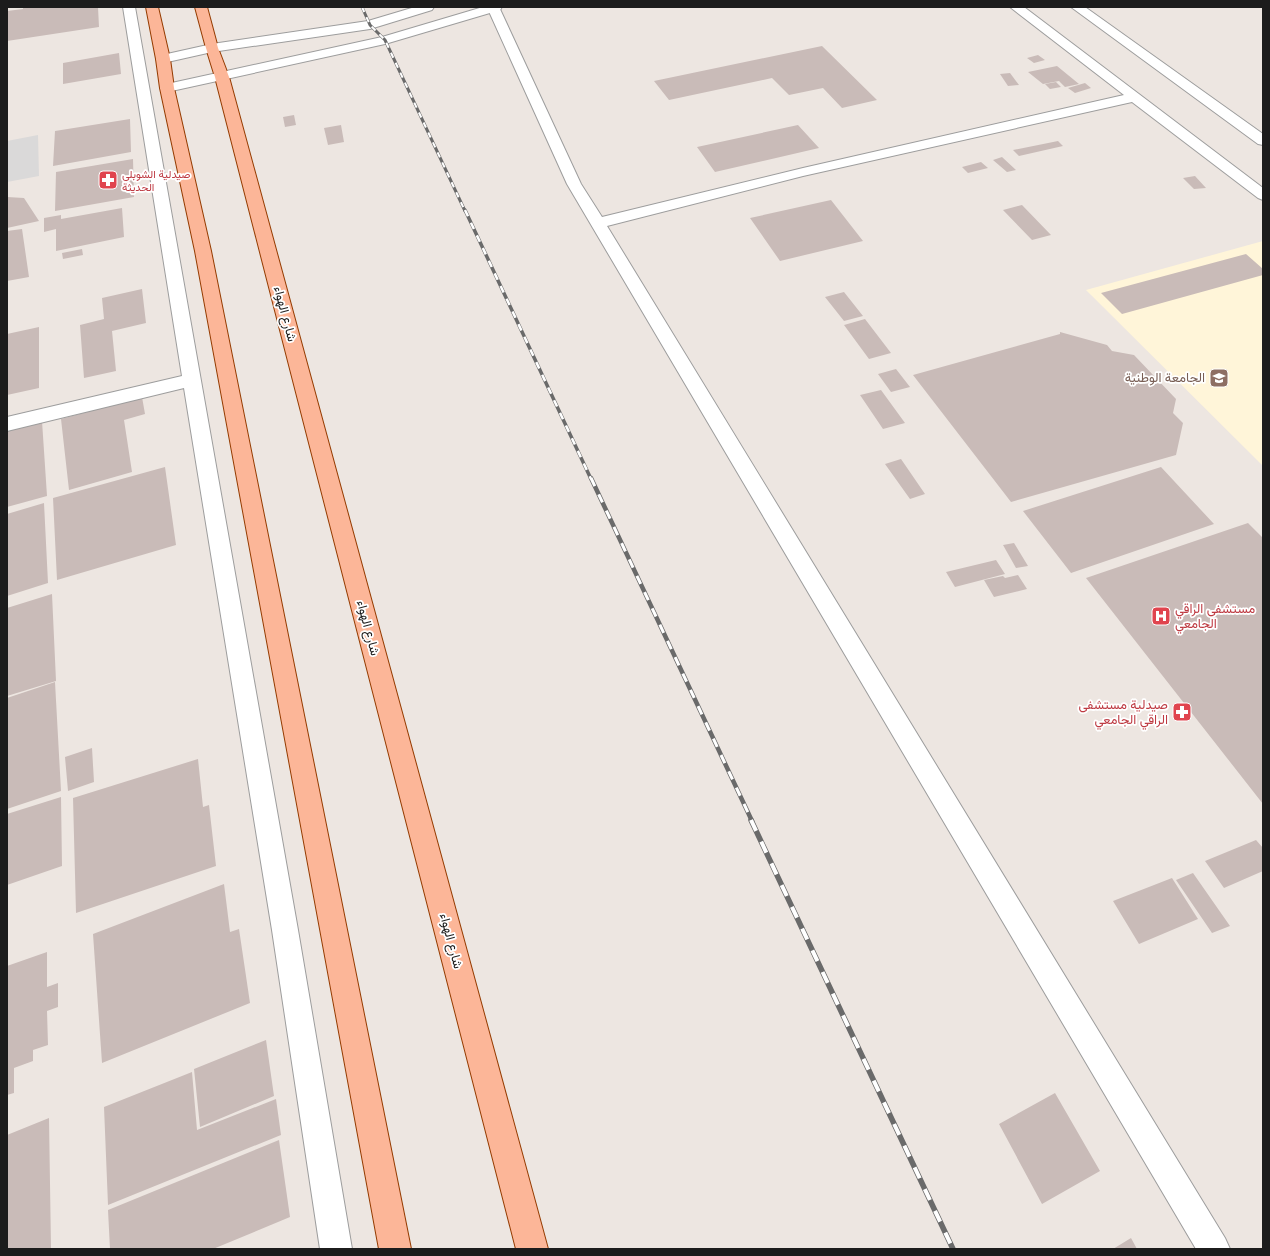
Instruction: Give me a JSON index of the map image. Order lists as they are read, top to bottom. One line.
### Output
{"streets":{"main road":["شارع الهواء"]},"places":{"pharmacy":["صيدلية الشوبلي الحديثة","صيدلية مستشفى الراقي الجامعي"],"school or university":["الجامعة الوطنية"],"hospital":["مستشفى الراقي الجامعي"]}}
